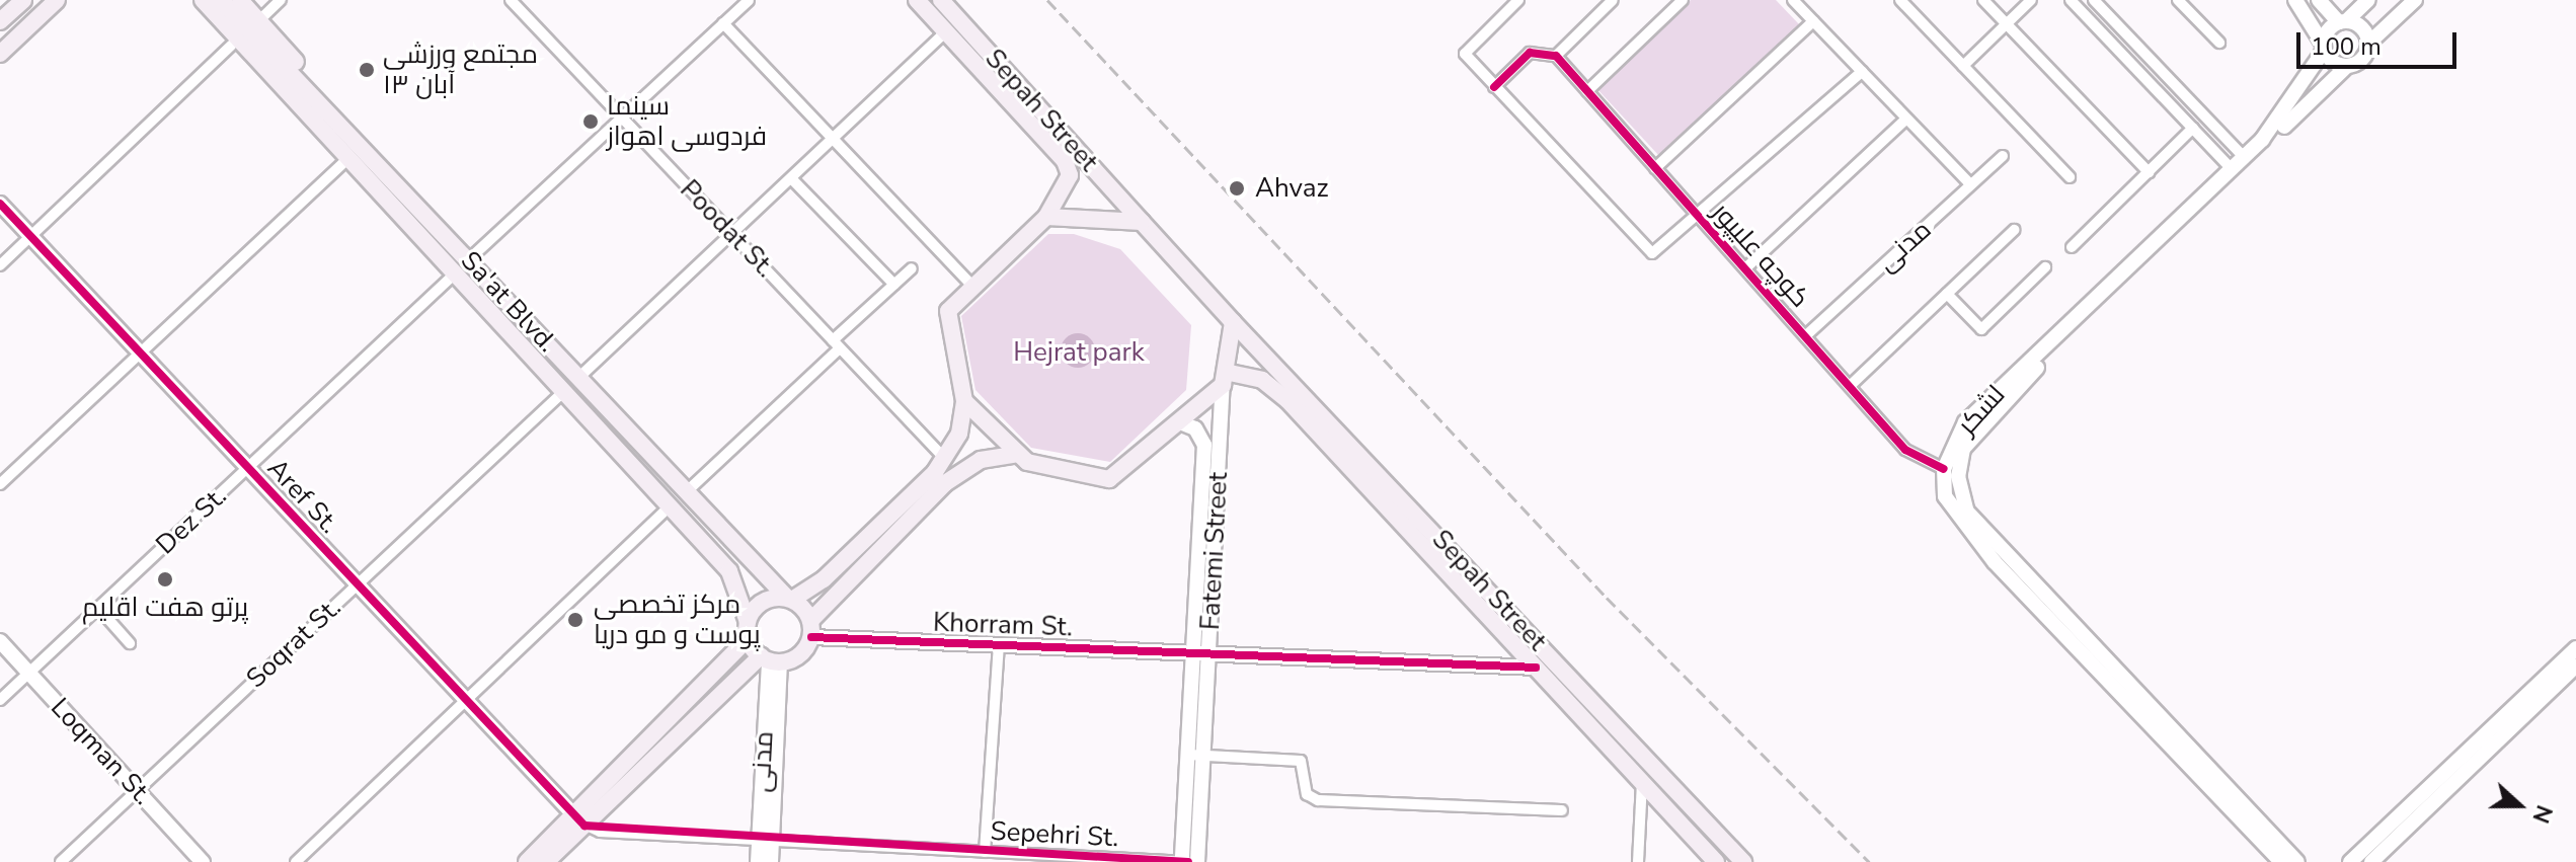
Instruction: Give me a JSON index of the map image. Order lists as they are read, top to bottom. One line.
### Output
{"streets":{"main road":["Sepah Street","Sa'at Blvd."],"street":["Poodat St.","مدنی","کوچه علیپور","لشکر","Aref St.","Dez St.","Fatemi Street","Khorram St.","Soqrat St.","Loqman St.","Sepehri St."]},"crossings":[["Sepah Street","Fatemi Street"],["Sepah Street","Khorram St."],["مدنی","کوچه علیپور"],["مدنی","Sa'at Blvd."],["مدنی","Khorram St."],["مدنی","Sepehri St."],["کوچه علیپور","لشکر"],["Sa'at Blvd.","Dez St."],["Sa'at Blvd.","Khorram St."],["Sa'at Blvd.","Soqrat St."],["Aref St.","Dez St."],["Aref St.","Soqrat St."],["Aref St.","Sepehri St."],["Dez St.","Loqman St."],["Fatemi Street","Khorram St."],["Fatemi Street","Sepehri St."],["Soqrat St.","Loqman St."]],"parks":["Hejrat park"],"places":["مجتمع ورزشی ۱۳ آبان","سینما فردوسی اهواز","Ahvaz","پرتو هفت اقلیم","مرکز تخصصی پوست و مو دریا"],"scale_bar":"100 m","north":"right"}
